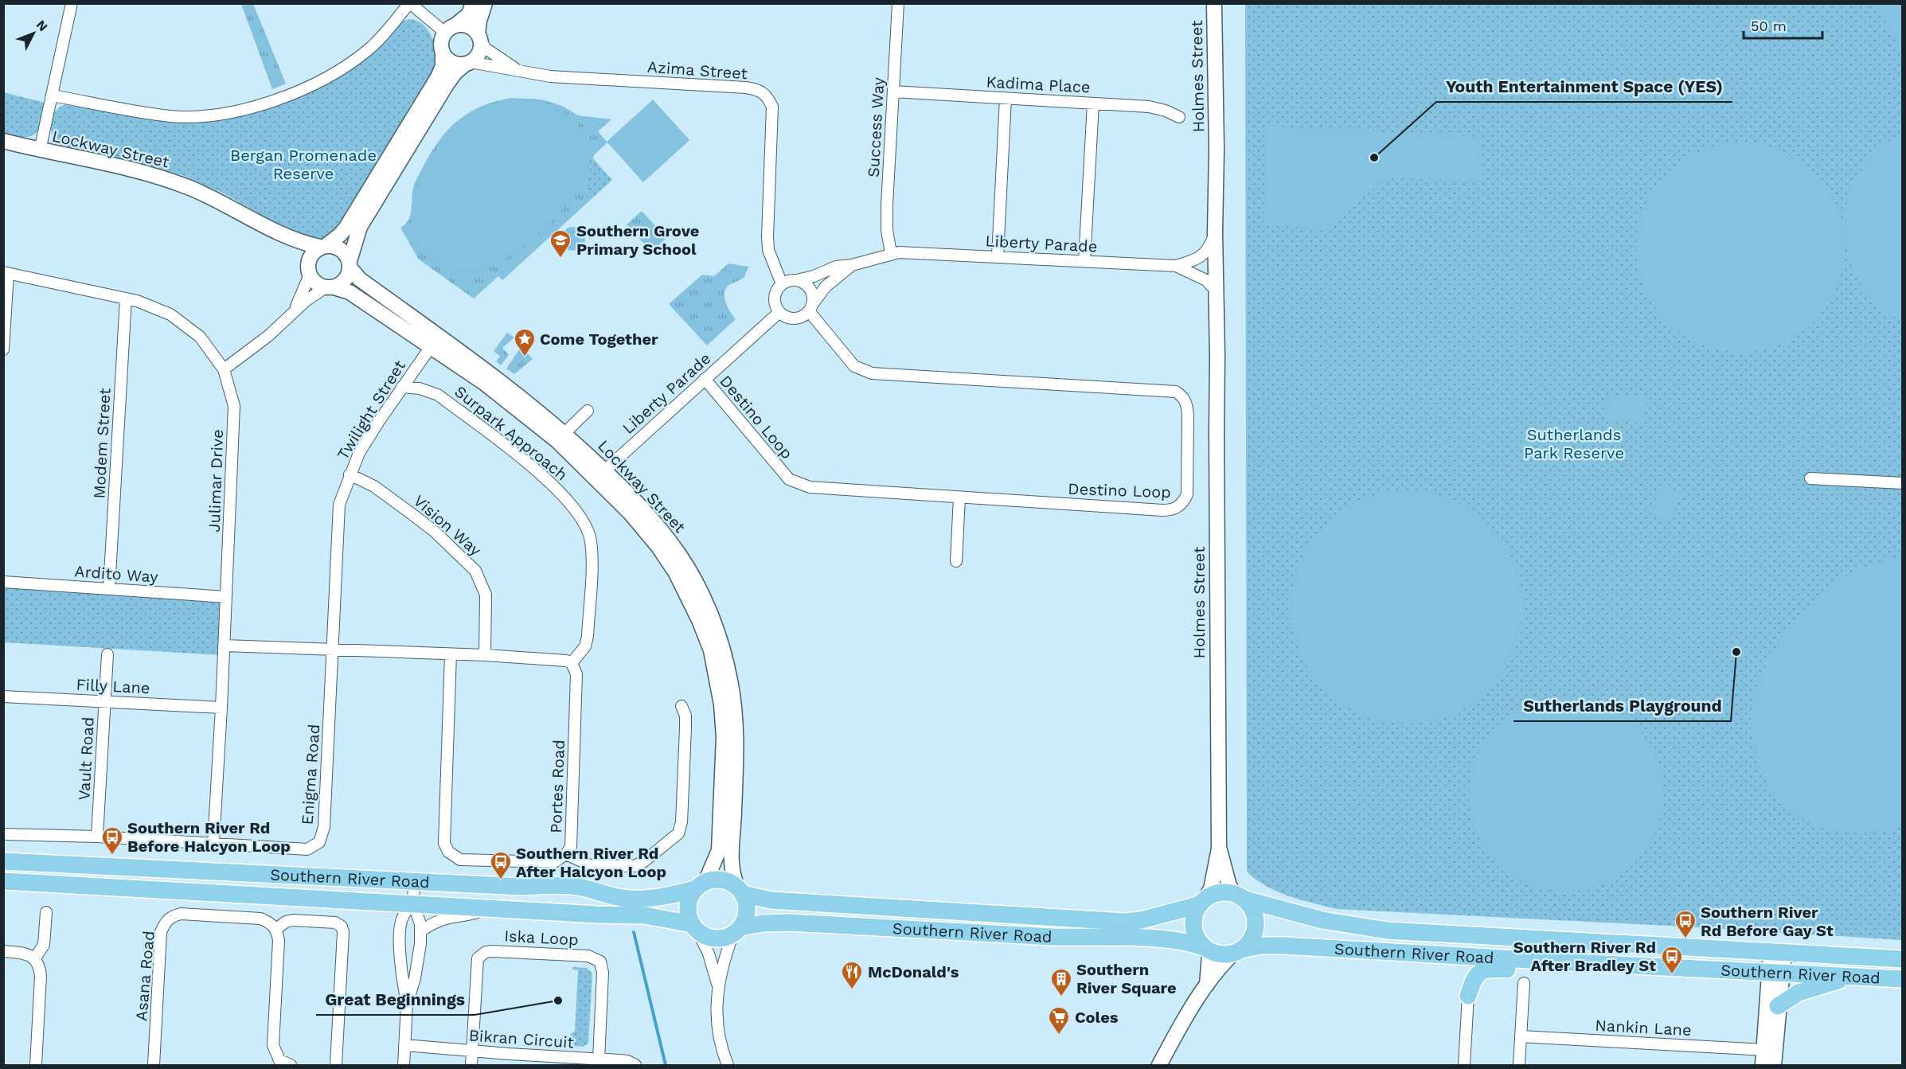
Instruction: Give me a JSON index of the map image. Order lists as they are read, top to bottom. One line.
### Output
{"streets":{"main road":["Southern River Road"],"street":["Azima Street","Holmes Street","Kadima Place","Success Way","Lockway Street","Liberty Parade","Twilight Street","Destino Loop","Surpark Approach","Modem Street","Julimar Drive","Vision Way","Ardito Way","Filly Lane","Vault Road","Enigma Road","Portes Road","Iska Loop","Asana Road","Nankin Lane","Bikran Circuit"]},"crossings":[["Azima Street","Liberty Parade"],["Azima Street","Destino Loop"],["Holmes Street","Liberty Parade"],["Holmes Street","Southern River Road"],["Kadima Place","Success Way"],["Success Way","Liberty Parade"],["Lockway Street","Liberty Parade"],["Lockway Street","Twilight Street"],["Lockway Street","Southern River Road"],["Liberty Parade","Destino Loop"],["Twilight Street","Surpark Approach"],["Twilight Street","Vision Way"],["Twilight Street","Enigma Road"],["Surpark Approach","Portes Road"],["Modem Street","Julimar Drive"],["Modem Street","Ardito Way"],["Julimar Drive","Ardito Way"],["Julimar Drive","Filly Lane"],["Julimar Drive","Enigma Road"],["Filly Lane","Vault Road"],["Vault Road","Enigma Road"],["Iska Loop","Bikran Circuit"]],"parks":["Bergan Promenade Reserve","Sutherlands Park Reserve"],"places":{"other":["Youth Entertainment Space (YES)","Sutherlands Playground","Great Beginnings"],"school or university":["Southern Grove Primary School"],"place":["Come Together"],"bus stop":["Southern River Rd Before Halcyon Loop","Southern River Rd After Halcyon Loop","Southern River Rd Before Gay St","Southern River Rd After Bradley St"],"restaurant":["McDonald's"],"building":["Southern River Square"],"supermarket":["Coles"]},"scale_bar":"50 m","north":"top right"}
